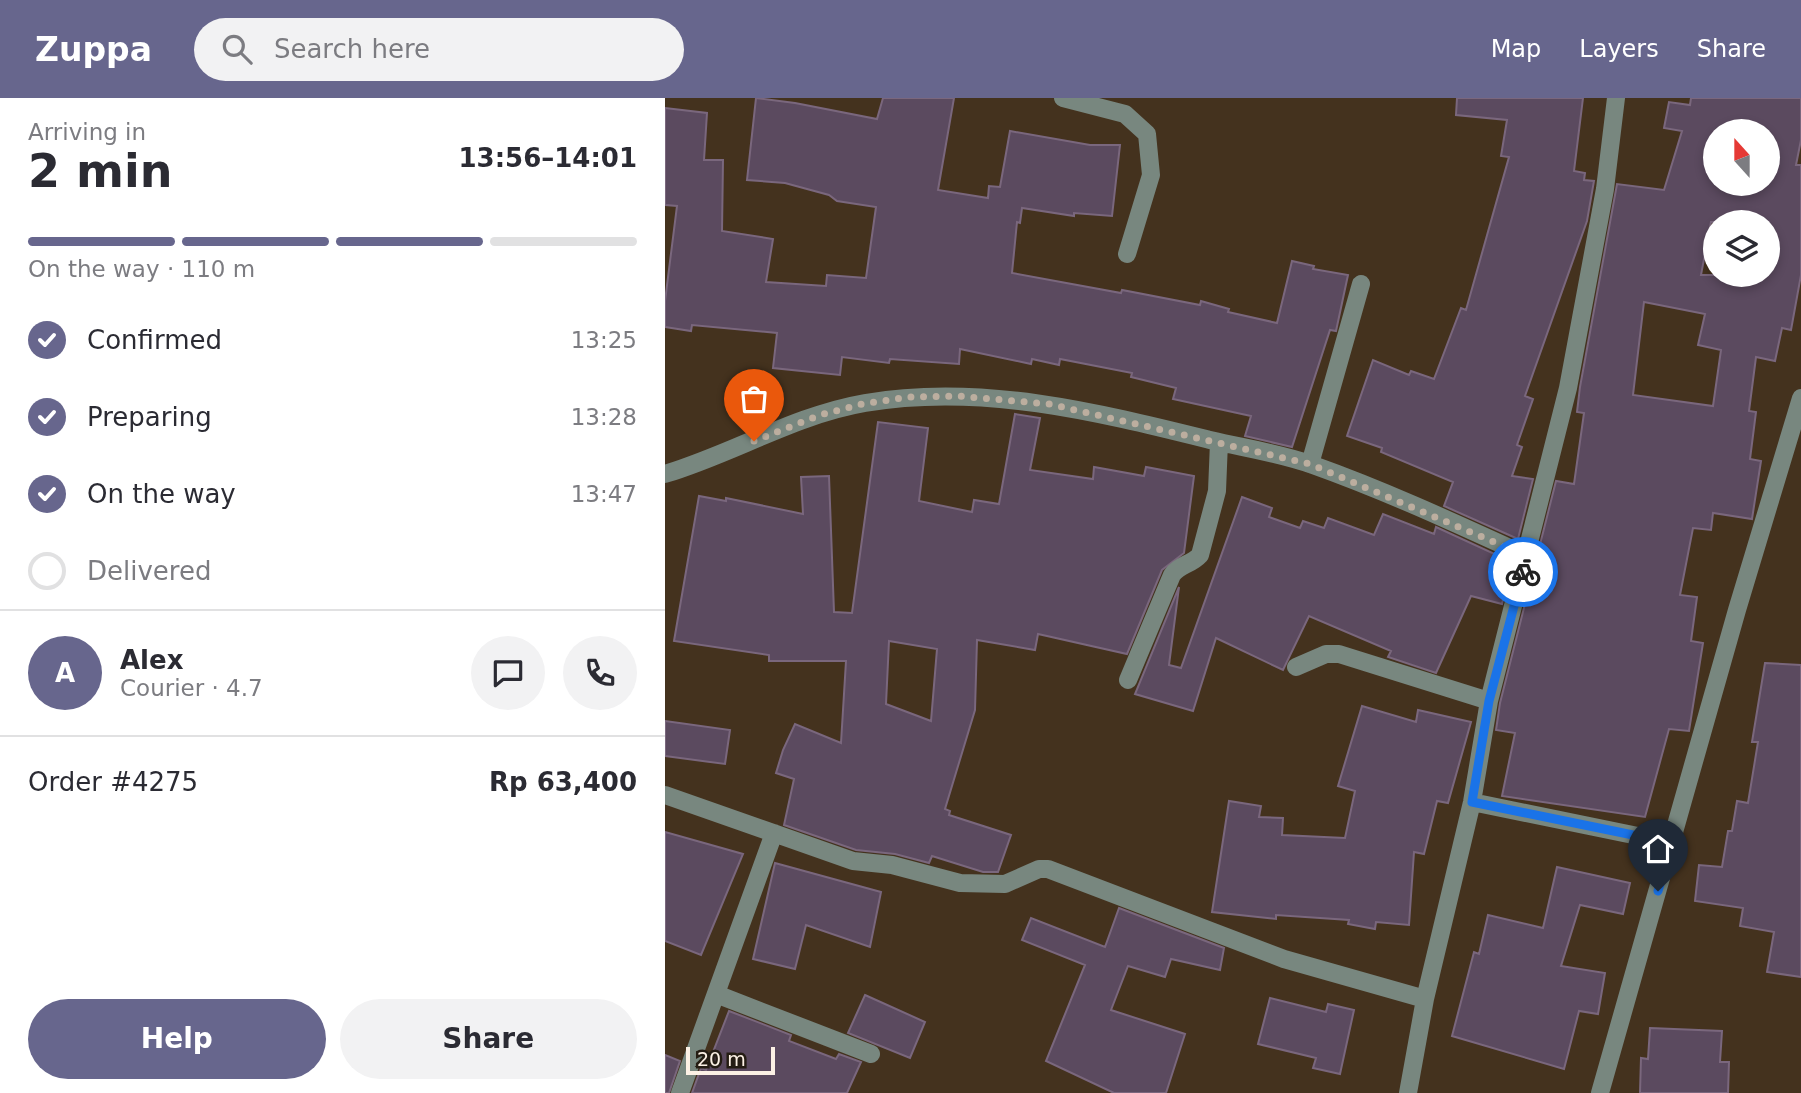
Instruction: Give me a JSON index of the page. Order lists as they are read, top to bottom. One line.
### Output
{"scale_bar":"20 m","north":"top","page":{"header":"Zuppa","search":"Search here","nav":["Map","Layers","Share"],"heading":["2 min","Arriving in","13:56–14:01"],"panel":["Alex","Courier · 4.7","Order #4275","Rp 63,400"],"bar":"On the way · 110 m","list":[["Confirmed","13:25"],["Preparing","13:28"],["On the way","13:47"],"Delivered"],"round":"A","buttons":["Help","Share"],"scale":"20 m"}}
